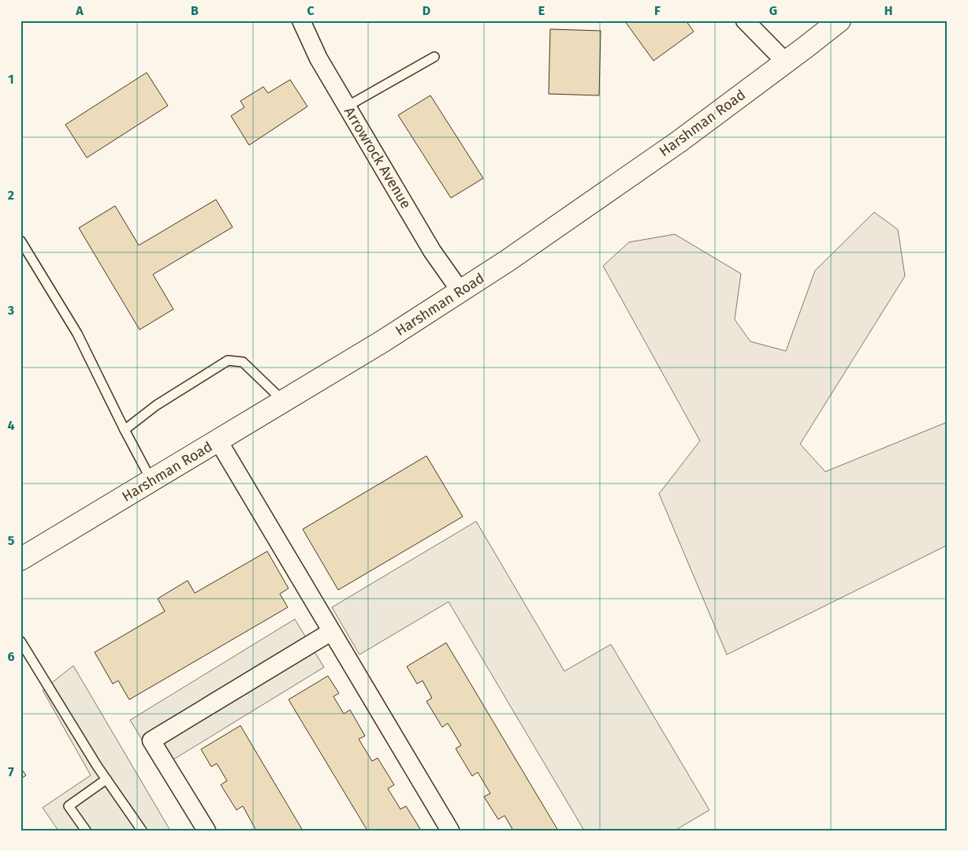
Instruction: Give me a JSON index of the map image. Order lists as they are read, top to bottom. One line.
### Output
{"streets":{"main road":["Harshman Road"],"street":["Arrowrock Avenue"]},"crossings":[["Harshman Road","Arrowrock Avenue"]],"grid":{"columns":["A","B","C","D","E","F","G","H"],"rows":["1","2","3","4","5","6","7"]}}
